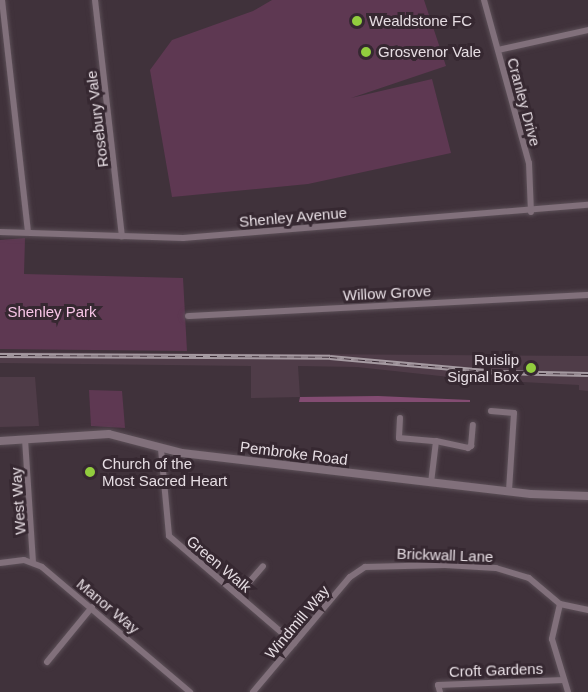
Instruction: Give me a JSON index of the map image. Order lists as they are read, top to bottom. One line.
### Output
{"streets":{"street":["Cranley Drive","Rosebury Vale","Shenley Avenue","Willow Grove","Pembroke Road","West Way","Brickwall Lane","Green Walk","Manor Way","Windmill Way","Croft Gardens"]},"crossings":[["Cranley Drive","Shenley Avenue"],["Rosebury Vale","Shenley Avenue"],["Pembroke Road","West Way"],["Pembroke Road","Green Walk"],["West Way","Manor Way"],["Brickwall Lane","Windmill Way"],["Green Walk","Windmill Way"]],"parks":["Shenley Park"],"places":["Wealdstone FC","Grosvenor Vale","Ruislip Signal Box","Church of the Most Sacred Heart"]}
